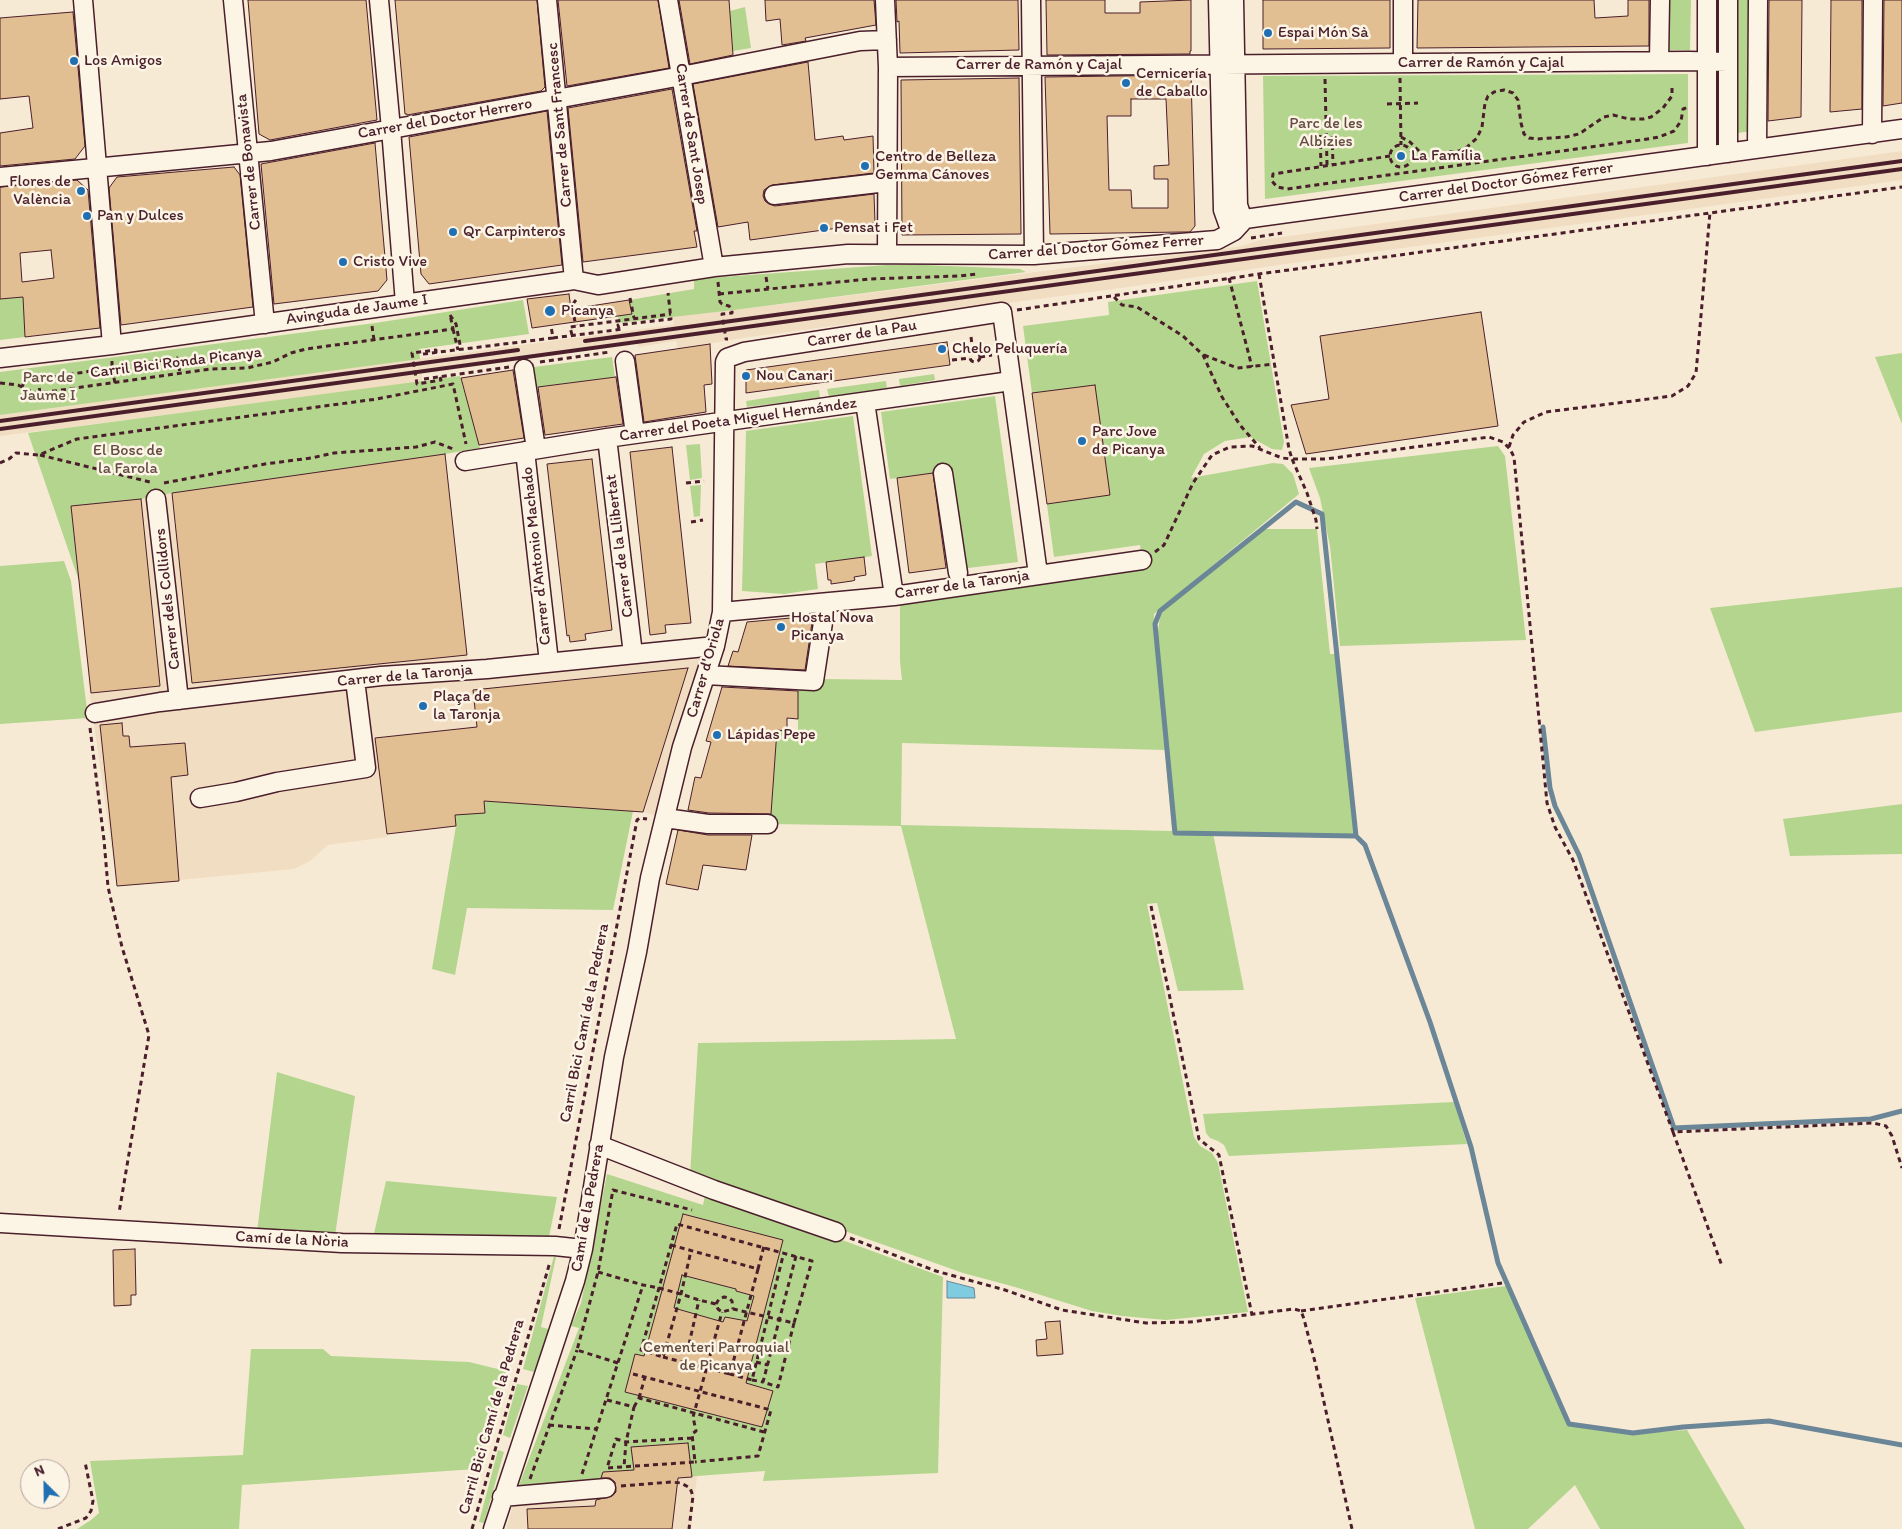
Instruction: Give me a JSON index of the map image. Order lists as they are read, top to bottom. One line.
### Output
{"streets":{"street":["Carrer de Ramón y Cajal","Carrer del Doctor Herrero","Carrer de Sant Francesc","Carrer de Sant Josep","Carrer de Bonavista","Carrer del Doctor Gómez Ferrer","Avinguda de Jaume I","Carrer de la Pau","Carrer del Poeta Miguel Hernández","Carrer de la Llibertat","Carrer d'Antonio Machado","Carrer de la Taronja","Carrer dels Collidors","Carrer d'Oriola","Camí de la Pedrera","Camí de la Nòria"],"path":["Carril Bici Ronda Picanya","Carril Bici Camí de la Pedrera"]},"crossings":[["Carrer del Doctor Herrero","Carrer de Sant Francesc"],["Carrer del Doctor Herrero","Carrer de Sant Josep"],["Carrer del Doctor Herrero","Carrer de Bonavista"],["Carrer de Sant Francesc","Avinguda de Jaume I"],["Carrer de Sant Josep","Carrer del Doctor Gómez Ferrer"],["Carrer de Sant Josep","Avinguda de Jaume I"],["Carrer de Bonavista","Avinguda de Jaume I"],["Carrer del Doctor Gómez Ferrer","Avinguda de Jaume I"],["Carrer de la Pau","Carrer d'Oriola"],["Carrer del Poeta Miguel Hernández","Carrer de la Llibertat"],["Carrer del Poeta Miguel Hernández","Carrer d'Antonio Machado"],["Carrer del Poeta Miguel Hernández","Carrer d'Oriola"],["Carrer de la Llibertat","Carrer de la Taronja"],["Carrer d'Antonio Machado","Carrer de la Taronja"],["Carrer de la Taronja","Carrer dels Collidors"],["Carrer de la Taronja","Carrer d'Oriola"],["Carrer d'Oriola","Camí de la Pedrera"],["Camí de la Pedrera","Camí de la Nòria"]],"parks":["Parc de les Albízies","Parc de Jaume I","El Bosc de la Farola","Cementeri Parroquial de Picanya"],"places":["Espai Món Sà","Los Amigos","Cernicería de Caballo","La Família","Centro de Belleza Gemma Cánoves","Flores de València","Pan y Dulces","Pensat i Fet","Qr Carpinteros","Cristo Vive","Picanya","Chelo Peluquería","Nou Canari","Parc Jove de Picanya","Hostal Nova Picanya","Plaça de la Taronja","Lápidas Pepe"],"north":"top left"}
